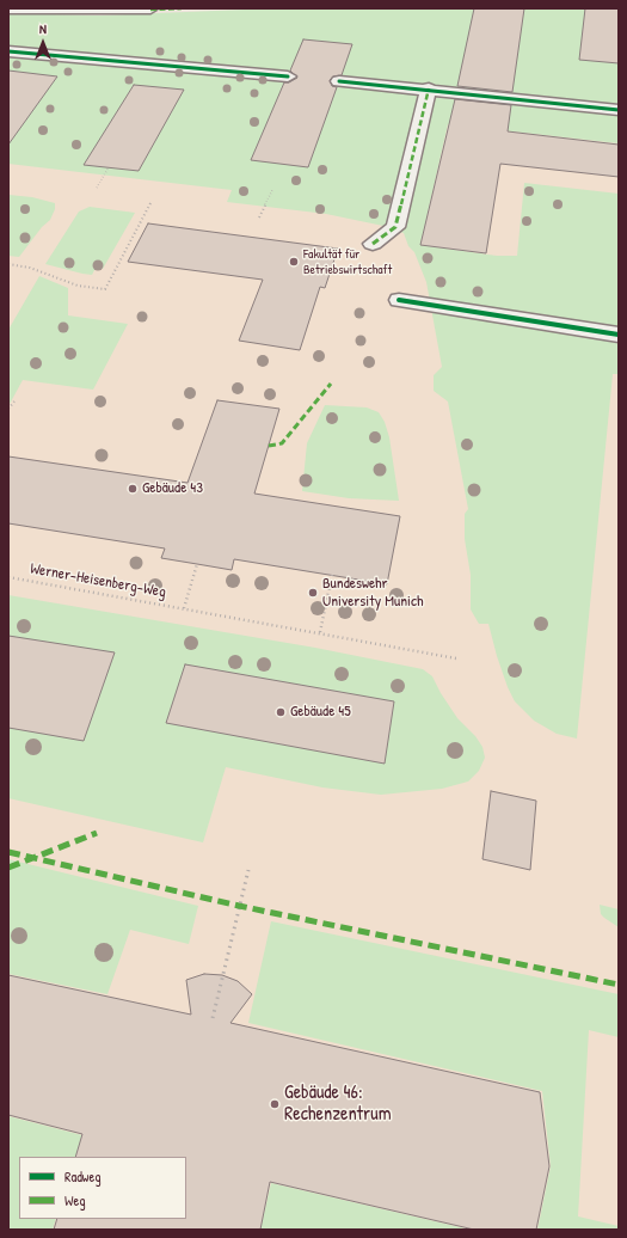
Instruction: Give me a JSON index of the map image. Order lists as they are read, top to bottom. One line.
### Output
{"streets":{"path":["Werner-Heisenberg-Weg"]},"places":["Fakultät für Betriebswirtschaft","Gebäude 43","Bundeswehr University Munich","Gebäude 45","Gebäude 46: Rechenzentrum"],"legend":["Radweg","Weg"],"north":"top"}
